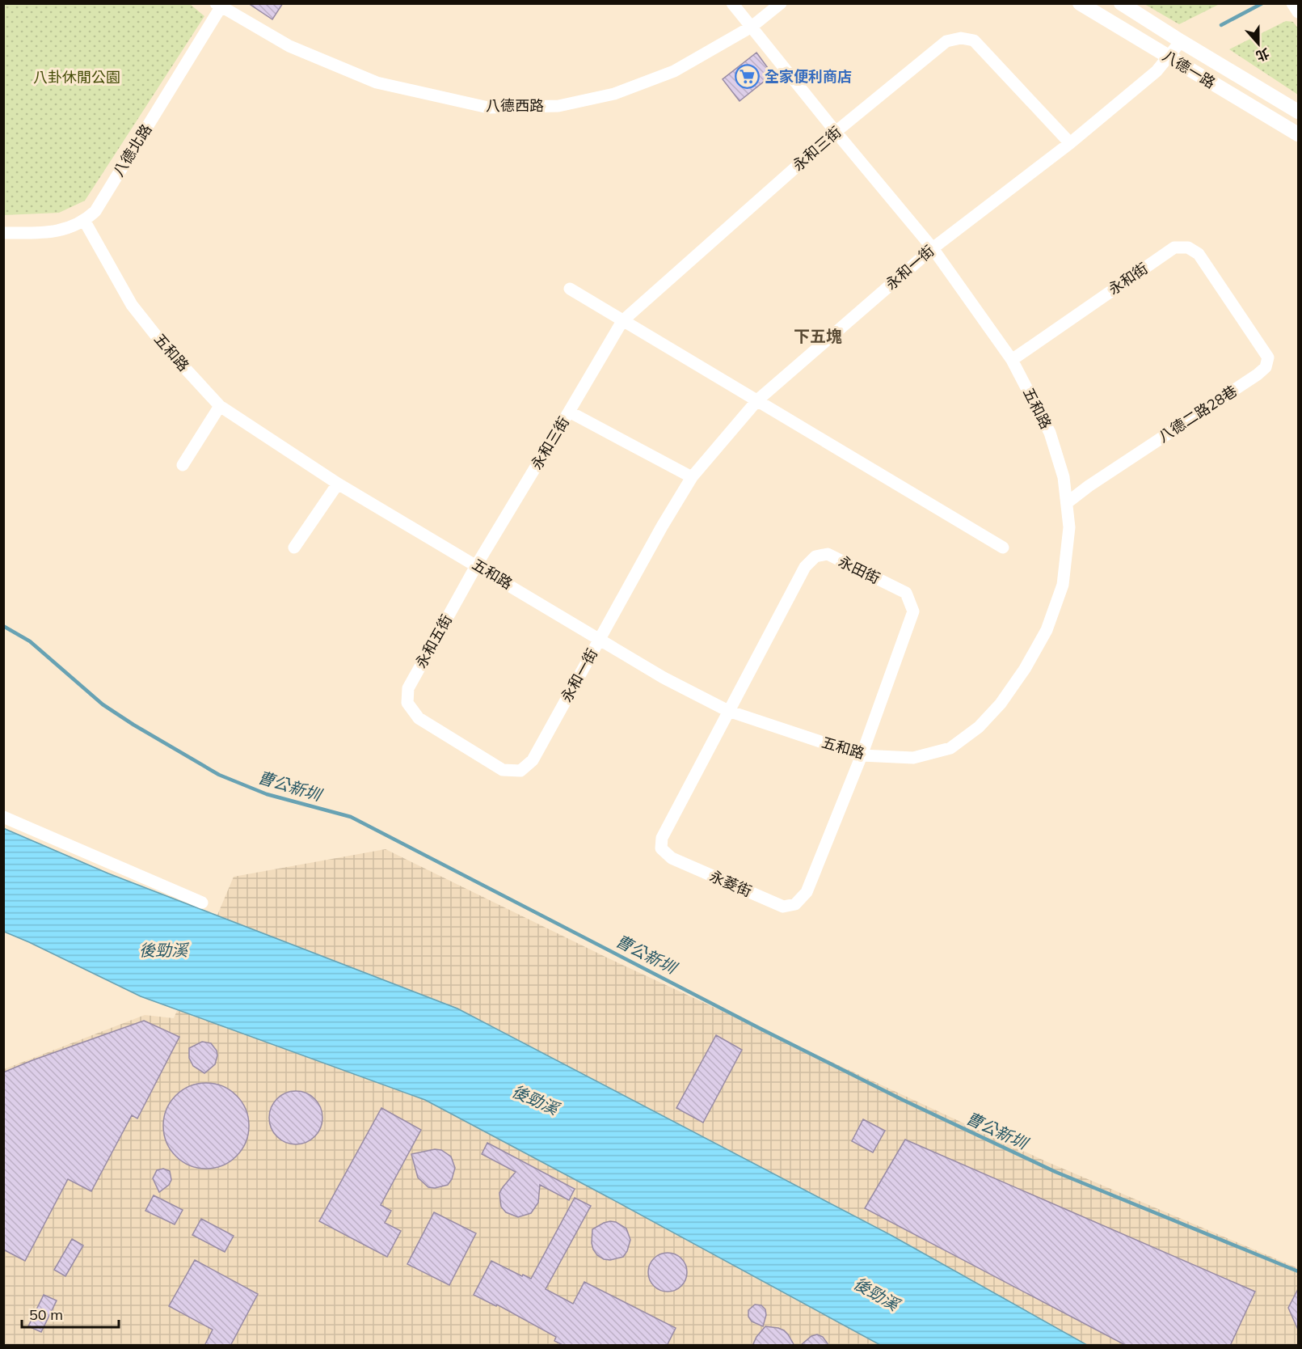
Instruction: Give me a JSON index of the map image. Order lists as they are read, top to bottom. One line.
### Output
{"streets":{"street":["八德一路","八德西路","永和三街","八德北路","永和一街","永和街","五和路","八德二路28巷","永田街","永和五街","永菱街"]},"crossings":[["八德一路","永和一街"],["八德西路","八德北路"],["八德西路","五和路"],["永和三街","永和一街"],["永和三街","五和路"],["永和三街","永和五街"],["八德北路","五和路"],["永和一街","五和路"],["永和一街","永和五街"],["永和街","五和路"],["永和街","八德二路28巷"],["五和路","八德二路28巷"],["五和路","永田街"],["五和路","永和五街"],["五和路","永菱街"],["永田街","永菱街"]],"districts":["下五塊"],"water":["曹公新圳","後勁溪"],"parks":["八卦休閒公園"],"places":{"supermarket":["全家便利商店"]},"scale_bar":"50 m","north":"bottom"}
